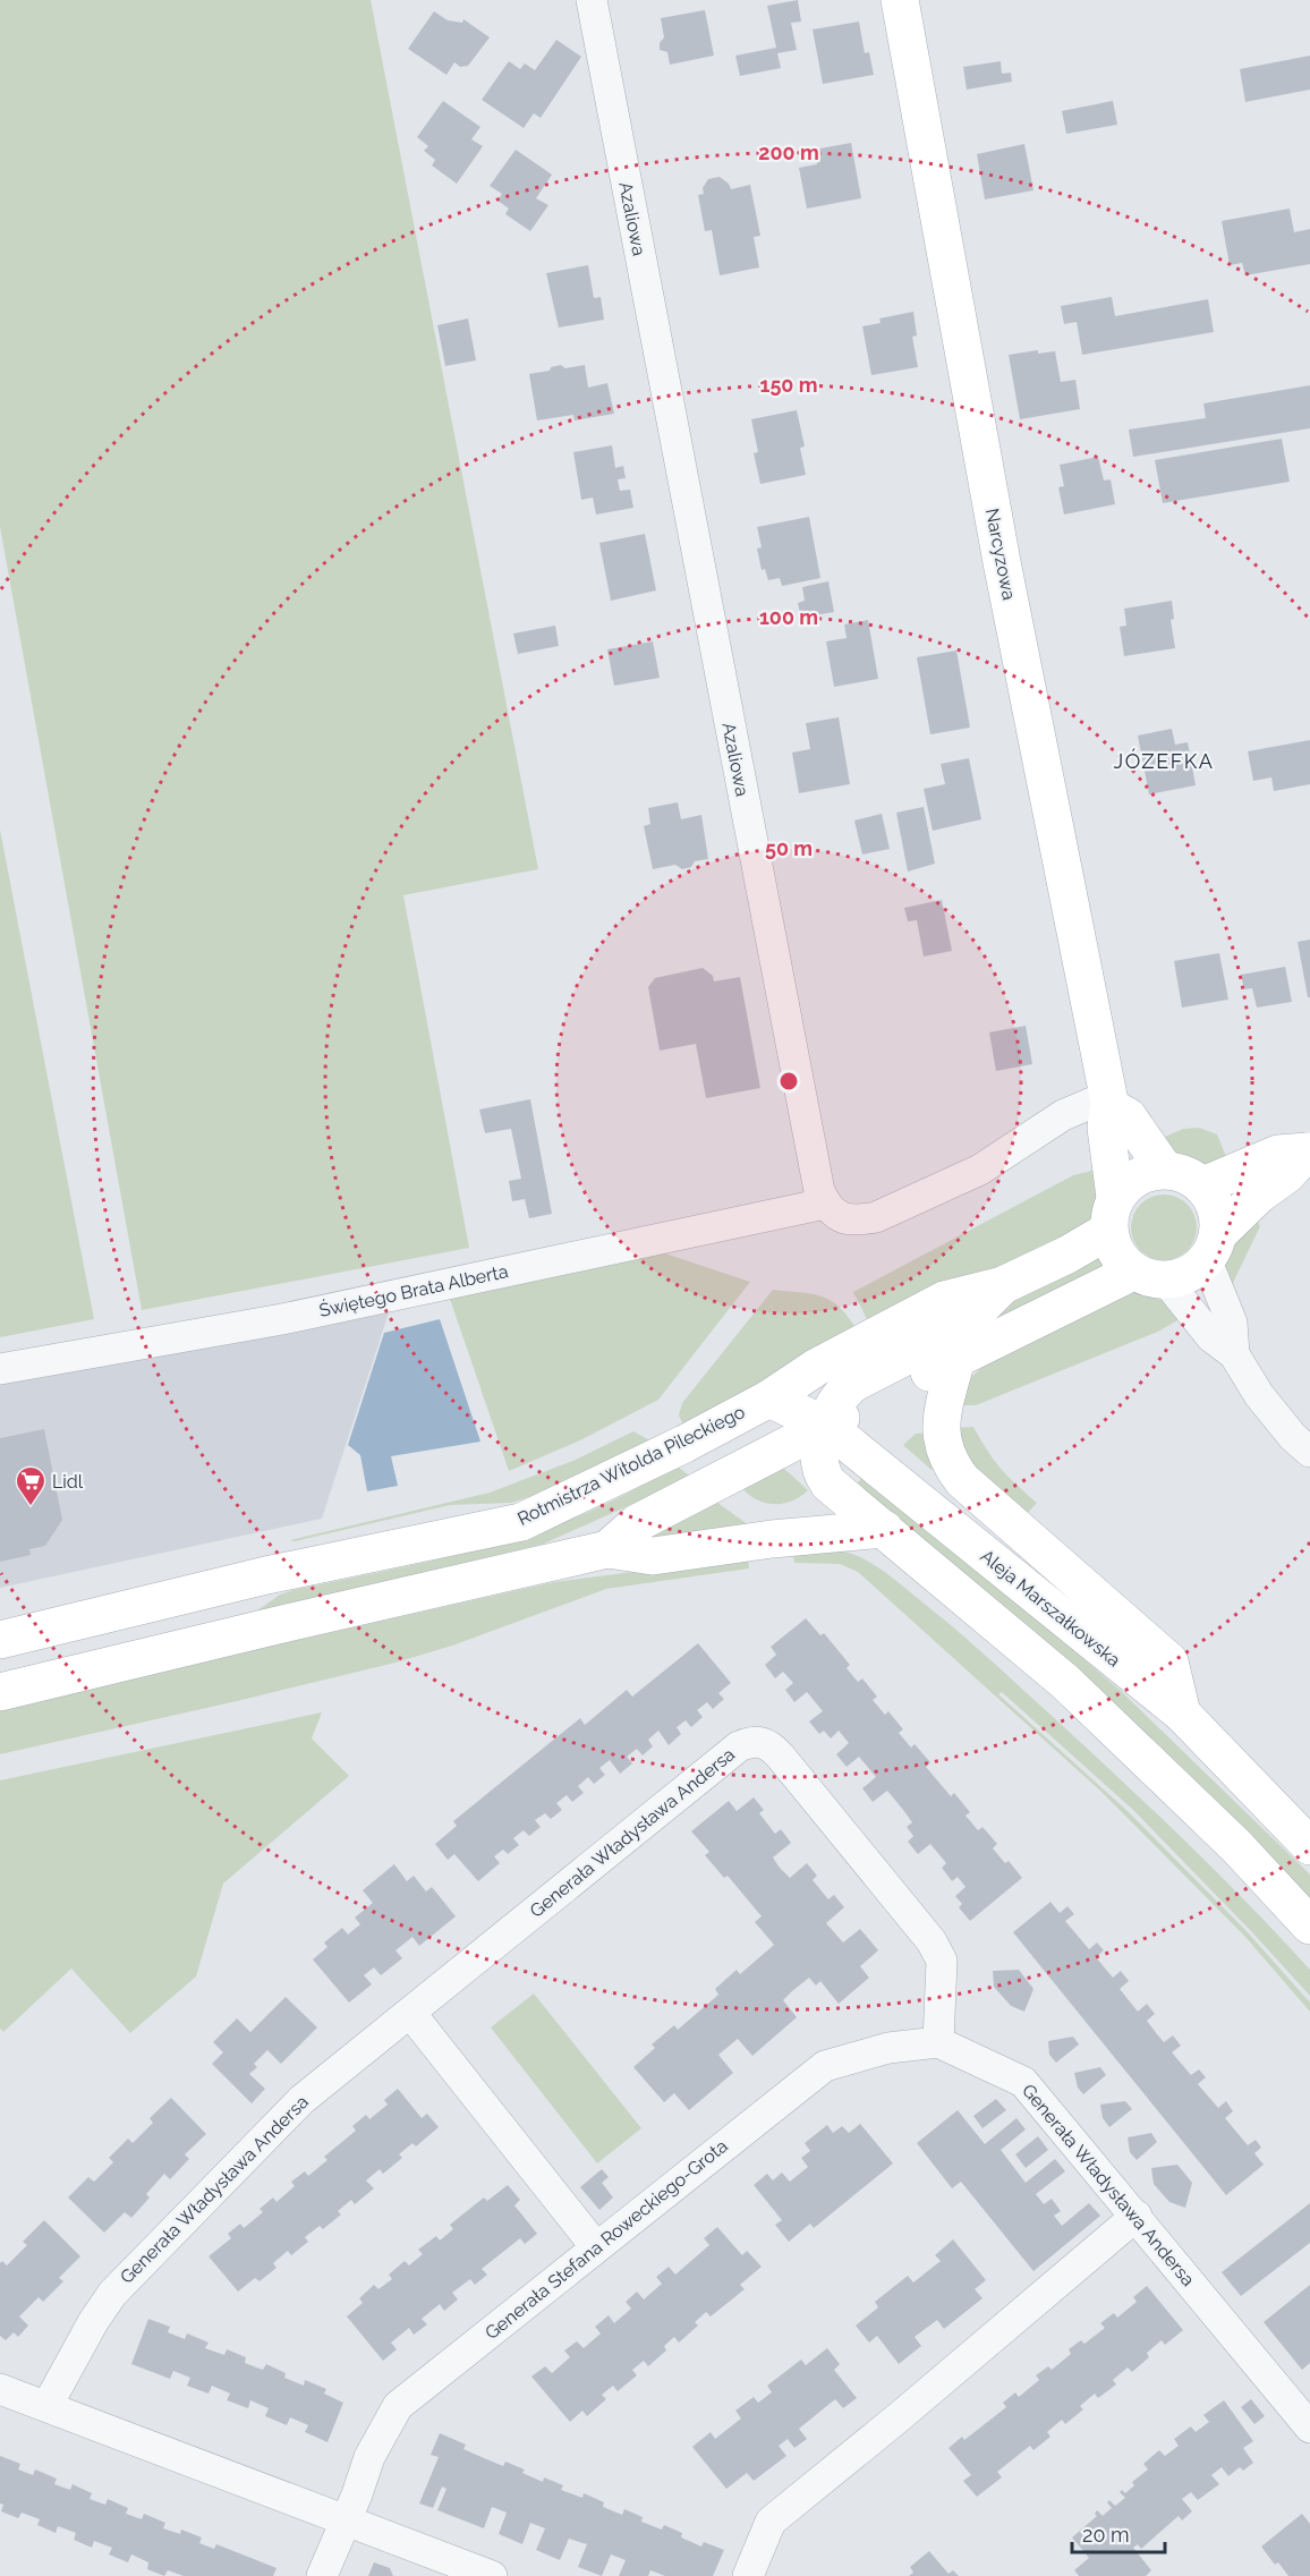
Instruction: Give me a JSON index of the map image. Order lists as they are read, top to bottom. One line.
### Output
{"streets":{"street":["Azaliowa","Narcyzowa","Świętego Brata Alberta","Rotmistrza Witolda Pileckiego","Aleja Marszałkowska","Generała Władysława Andersa","Generała Stefana Roweckiego-Grota"]},"crossings":[["Azaliowa","Świętego Brata Alberta"],["Narcyzowa","Rotmistrza Witolda Pileckiego"],["Rotmistrza Witolda Pileckiego","Aleja Marszałkowska"],["Generała Władysława Andersa","Generała Stefana Roweckiego-Grota"]],"districts":["JÓZEFKA"],"places":{"supermarket":["Lidl"]},"scale_bar":"20 m","rings":["200 m","150 m","100 m","50 m"]}
